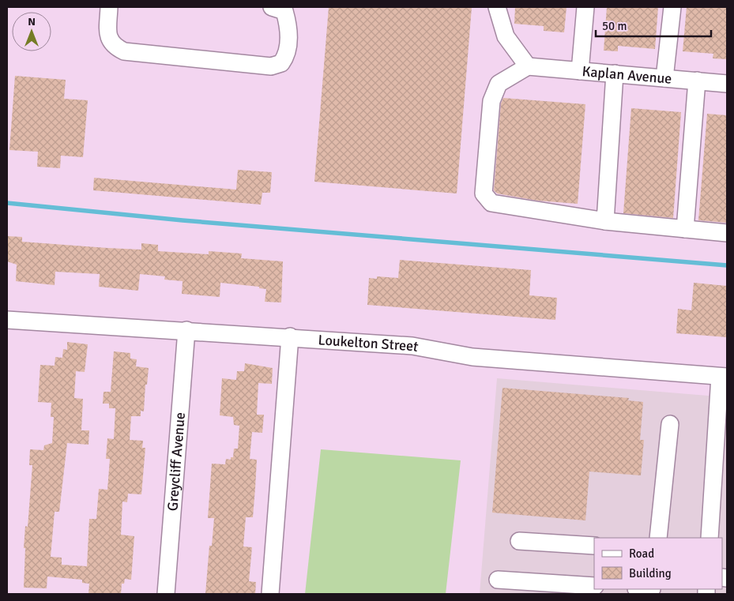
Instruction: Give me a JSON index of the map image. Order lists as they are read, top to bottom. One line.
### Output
{"streets":{"street":["Kaplan Avenue","Loukelton Street","Greycliff Avenue"]},"crossings":[["Loukelton Street","Greycliff Avenue"]],"legend":["Road","Building"],"scale_bar":"50 m","north":"top"}
